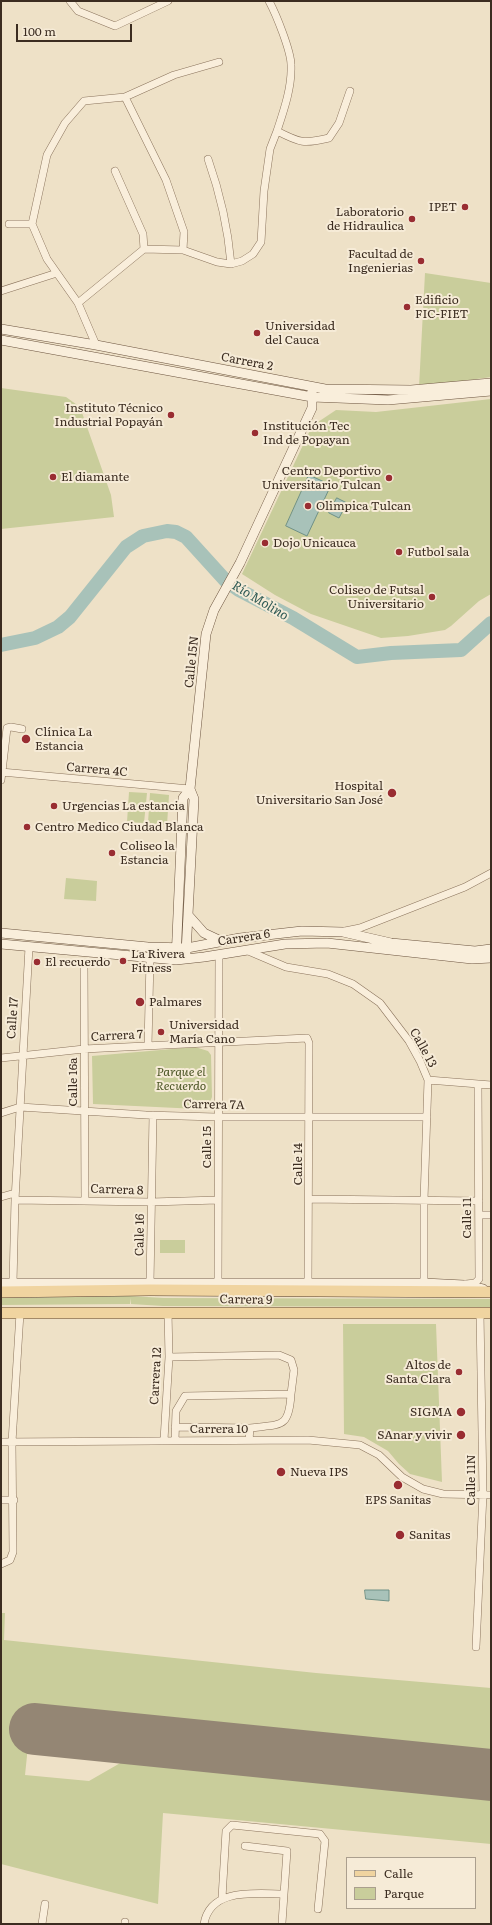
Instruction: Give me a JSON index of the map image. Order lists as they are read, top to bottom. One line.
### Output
{"streets":{"main road":["Carrera 2","Calle 15N","Carrera 6","Carrera 9"],"street":["Carrera 4C","Calle 17","Carrera 7","Calle 13","Calle 16a","Carrera 7A","Calle 15","Calle 14","Carrera 8","Calle 11","Calle 16","Carrera 12","Carrera 10","Calle 11N"]},"crossings":[["Carrera 2","Calle 15N"],["Calle 15N","Carrera 4C"],["Calle 15N","Carrera 6"],["Carrera 6","Calle 17"],["Carrera 6","Calle 13"],["Carrera 6","Calle 15"],["Calle 17","Carrera 7"],["Calle 17","Carrera 7A"],["Calle 17","Carrera 8"],["Carrera 7","Calle 16a"],["Carrera 7","Calle 15"],["Carrera 7","Calle 14"],["Calle 13","Carrera 7A"],["Calle 16a","Carrera 7A"],["Calle 16a","Carrera 8"],["Carrera 7A","Calle 15"],["Carrera 7A","Calle 14"],["Carrera 7A","Calle 16"],["Calle 15","Carrera 8"],["Calle 15","Carrera 9"],["Calle 14","Carrera 9"],["Carrera 8","Calle 16"],["Carrera 9","Carrera 12"],["Carrera 9","Calle 11N"],["Carrera 12","Carrera 10"],["Carrera 10","Calle 11N"]],"water":["Río Molino"],"parks":["Parque el Recuerdo"],"places":["IPET","Laboratorio de Hidraulica","Facultad de Ingenierias","Edificio FIC-FIET","Universidad del Cauca","Instituto Técnico Industrial Popayán","Institución Tec Ind de Popayan","El diamante","Centro Deportivo Universitario Tulcan","Olimpica Tulcan","Dojo Unicauca","Futbol sala","Coliseo de Futsal Universitario","Clínica La Estancia","Hospital Universitario San José","Urgencias La estancia","Centro Medico Ciudad Blanca","Coliseo la Estancia","La Rivera Fitness","El recuerdo","Palmares","Universidad María Cano","Altos de Santa Clara","SIGMA","SAnar y vivir","Nueva IPS","EPS Sanitas","Sanitas"],"legend":["Calle","Parque"],"scale_bar":"100 m"}
